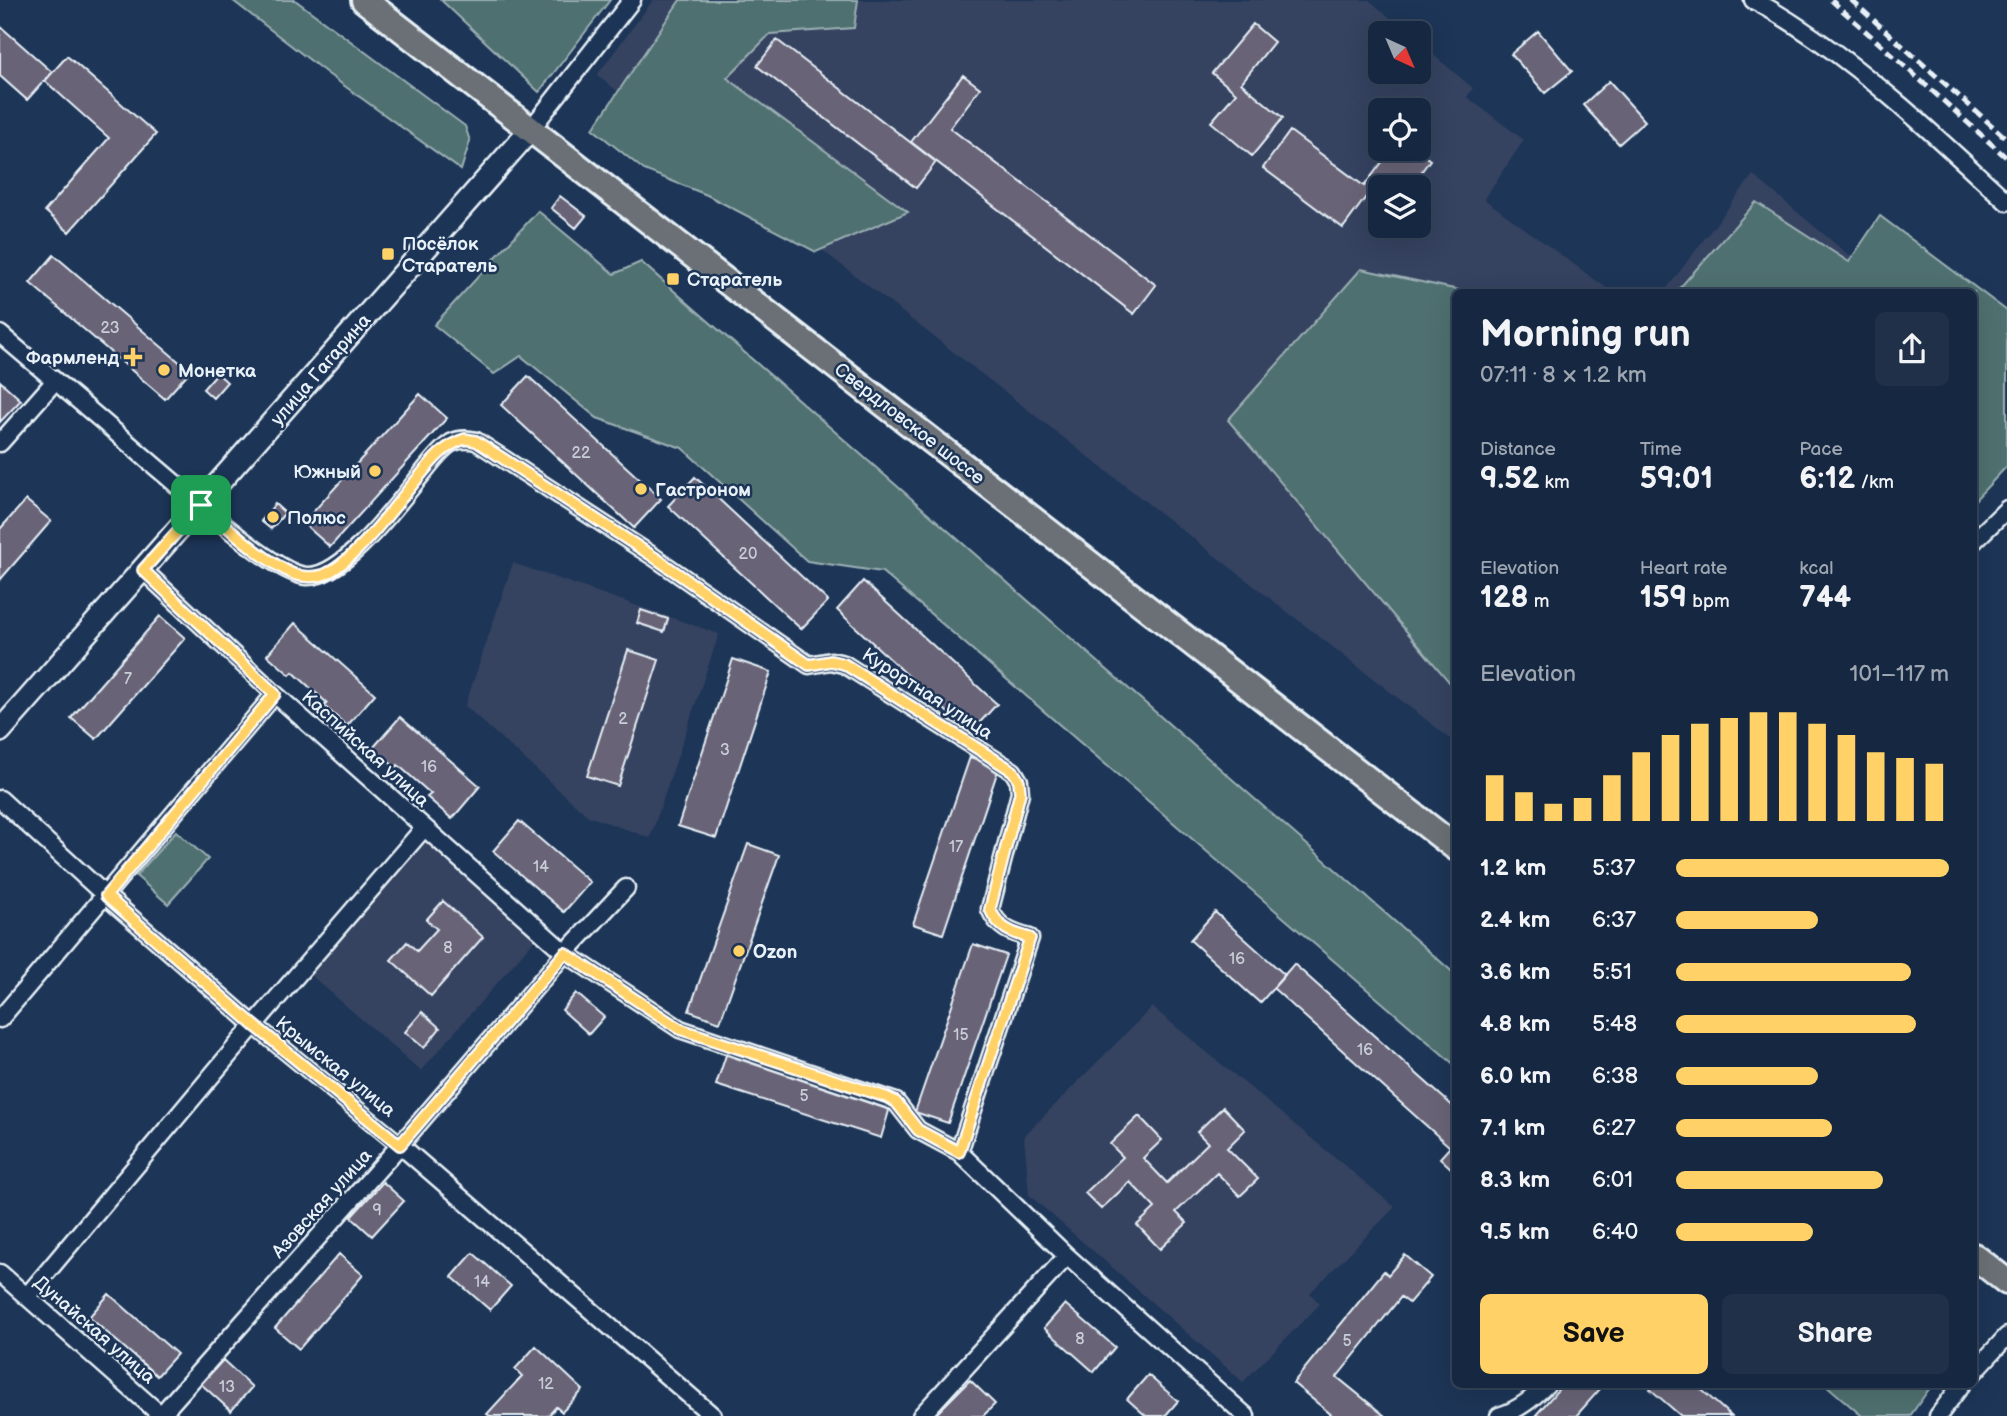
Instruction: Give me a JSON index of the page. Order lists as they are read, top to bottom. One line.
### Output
{"streets":{"main road":["Свердловское шоссе"],"street":["улица Гагарина","Курортная улица","Каспийская улица","Крымская улица","Азовская улица","Дунайская улица"]},"crossings":[["улица Гагарина","Свердловское шоссе"],["улица Гагарина","Курортная улица"],["улица Гагарина","Каспийская улица"],["Курортная улица","Каспийская улица"],["Каспийская улица","Азовская улица"],["Крымская улица","Азовская улица"],["Азовская улица","Дунайская улица"]],"places":{"transit":["Посёлок Старатель","Старатель"],"health":["Фармленд"],"other":["Монетка","Южный","Гастроном","Полюс","Ozon"]},"house_numbers":["23","22","20","7","2","3","16","17","14","8","16","15","16","5","9","14","8","5","12","13"],"north":"bottom right","page":{"heading":["Morning run","07:11 · 8 × 1.2 km"],"stats":[["Distance","9.52 km"],["Time","59:01"],["Pace","6:12 /km"],["Elevation","128 m"],["Heart rate","159 bpm"],["kcal","744"]],"chart":["Elevation","101–117 m"],"list":[{"name":"1.2 km","note":"5:37"},{"name":"2.4 km","note":"6:37"},{"name":"3.6 km","note":"5:51"},{"name":"4.8 km","note":"5:48"},{"name":"6.0 km","note":"6:38"},{"name":"7.1 km","note":"6:27"},{"name":"8.3 km","note":"6:01"},{"name":"9.5 km","note":"6:40"}],"buttons":["Save","Share"]}}
